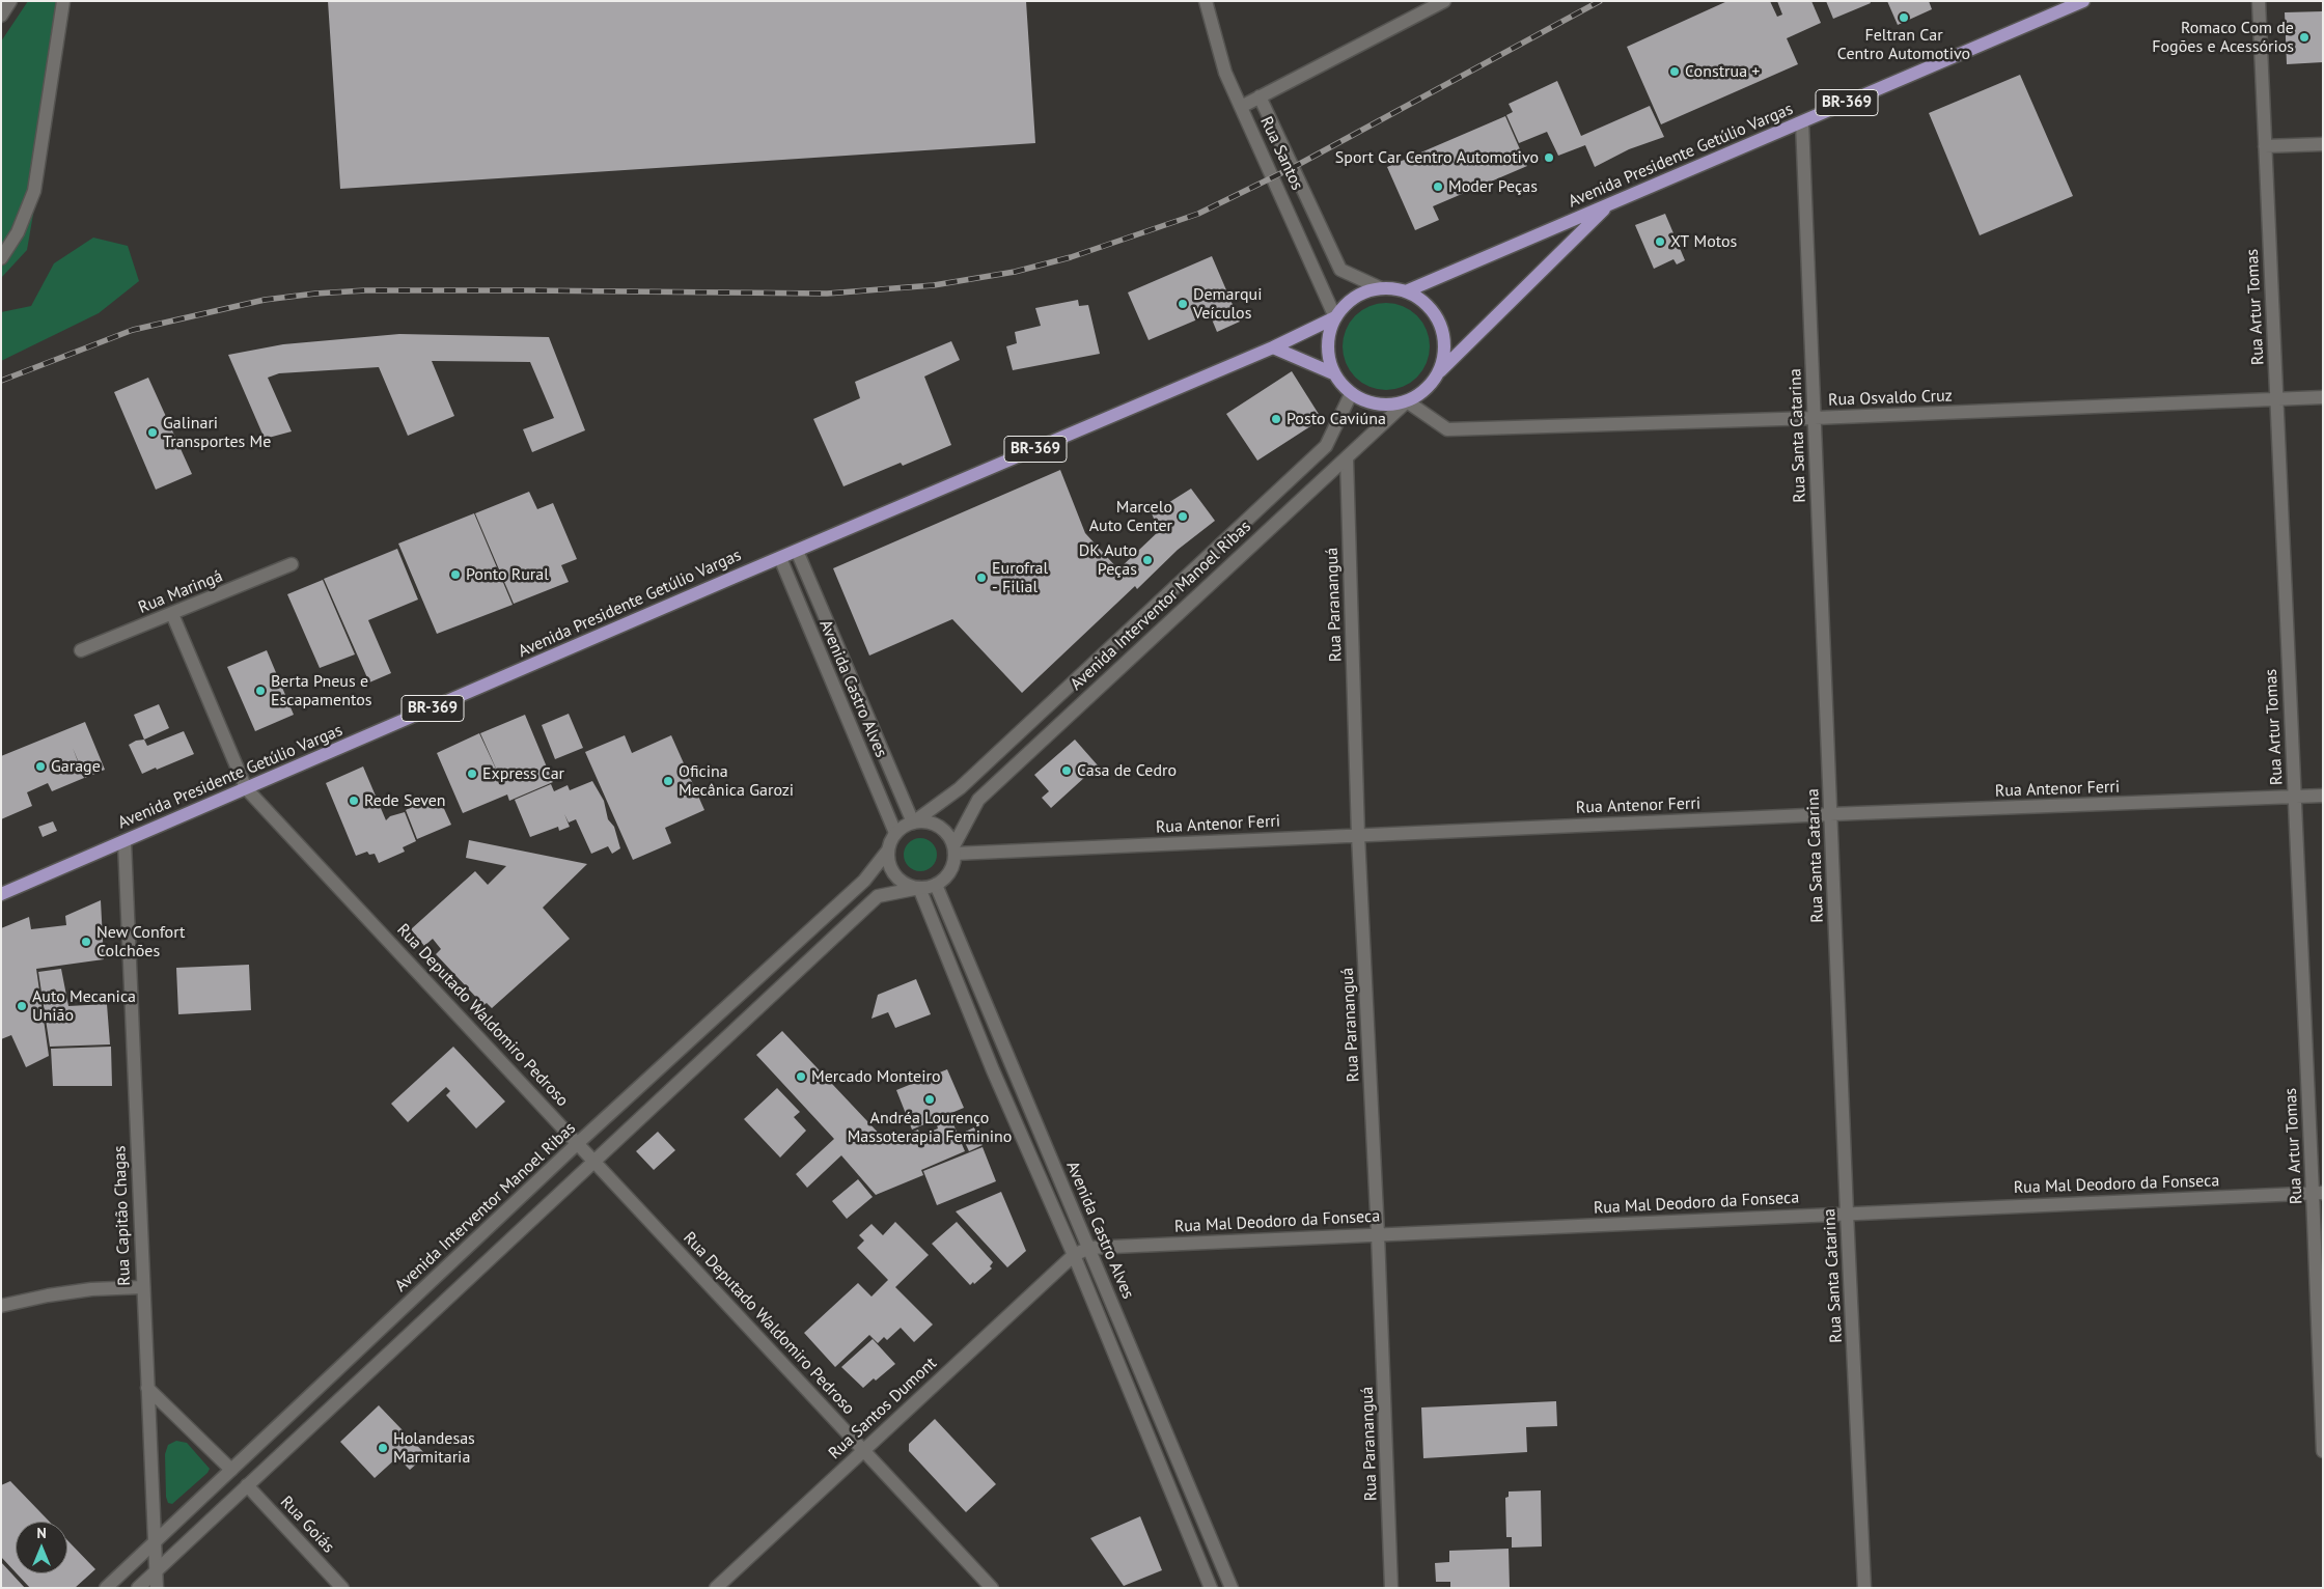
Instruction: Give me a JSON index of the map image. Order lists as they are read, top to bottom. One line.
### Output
{"streets":{"main road":["BR-369","Avenida Presidente Getúlio Vargas"],"street":["Rua Santos","Rua Artur Tomas","Rua Osvaldo Cruz","Rua Santa Catarina","Rua Maringá","Rua Parananguá","Avenida Interventor Manoel Ribas","Avenida Castro Alves","Rua Antenor Ferri","Rua Deputado Waldomiro Pedroso","Rua Mal Deodoro da Fonseca","Rua Capitão Chagas","Rua Santos Dumont","Rua Goiás"]},"crossings":[["BR-369","Rua Santos"],["BR-369","Avenida Presidente Getúlio Vargas"],["BR-369","Rua Osvaldo Cruz"],["BR-369","Avenida Interventor Manoel Ribas"],["Rua Santos","Avenida Presidente Getúlio Vargas"],["Rua Santos","Rua Osvaldo Cruz"],["Rua Santos","Avenida Interventor Manoel Ribas"],["Avenida Presidente Getúlio Vargas","Rua Osvaldo Cruz"],["Avenida Presidente Getúlio Vargas","Rua Santa Catarina"],["Avenida Presidente Getúlio Vargas","Avenida Interventor Manoel Ribas"],["Avenida Presidente Getúlio Vargas","Avenida Castro Alves"],["Avenida Presidente Getúlio Vargas","Rua Deputado Waldomiro Pedroso"],["Avenida Presidente Getúlio Vargas","Rua Capitão Chagas"],["Rua Artur Tomas","Rua Osvaldo Cruz"],["Rua Artur Tomas","Rua Antenor Ferri"],["Rua Artur Tomas","Rua Mal Deodoro da Fonseca"],["Rua Osvaldo Cruz","Rua Santa Catarina"],["Rua Osvaldo Cruz","Avenida Interventor Manoel Ribas"],["Rua Santa Catarina","Rua Antenor Ferri"],["Rua Santa Catarina","Rua Mal Deodoro da Fonseca"],["Rua Maringá","Rua Deputado Waldomiro Pedroso"],["Rua Parananguá","Avenida Interventor Manoel Ribas"],["Rua Parananguá","Rua Antenor Ferri"],["Rua Parananguá","Rua Mal Deodoro da Fonseca"],["Avenida Interventor Manoel Ribas","Avenida Castro Alves"],["Avenida Interventor Manoel Ribas","Rua Antenor Ferri"],["Avenida Interventor Manoel Ribas","Rua Deputado Waldomiro Pedroso"],["Avenida Interventor Manoel Ribas","Rua Capitão Chagas"],["Avenida Castro Alves","Rua Antenor Ferri"],["Avenida Castro Alves","Rua Mal Deodoro da Fonseca"],["Avenida Castro Alves","Rua Santos Dumont"],["Rua Deputado Waldomiro Pedroso","Rua Santos Dumont"],["Rua Mal Deodoro da Fonseca","Rua Santos Dumont"]],"places":["Feltran Car Centro Automotivo","Romaco Com de Fogões e Acessórios","Construa +","Sport Car Centro Automotivo","Moder Peças","XT Motos","Demarqui Veículos","Posto Caviúna","Galinari Transportes Me","Marcelo Auto Center","DK Auto Peças","Ponto Rural","Eurofral - Filial","Berta Pneus e Escapamentos","Garage","Casa de Cedro","Express Car","Oficina Mecânica Garozi","Rede Seven","New Confort Colchões","Auto Mecanica União","Mercado Monteiro","Andréa Lourenço Massoterapia Feminino","Holandesas Marmitaria"],"north":"top"}
